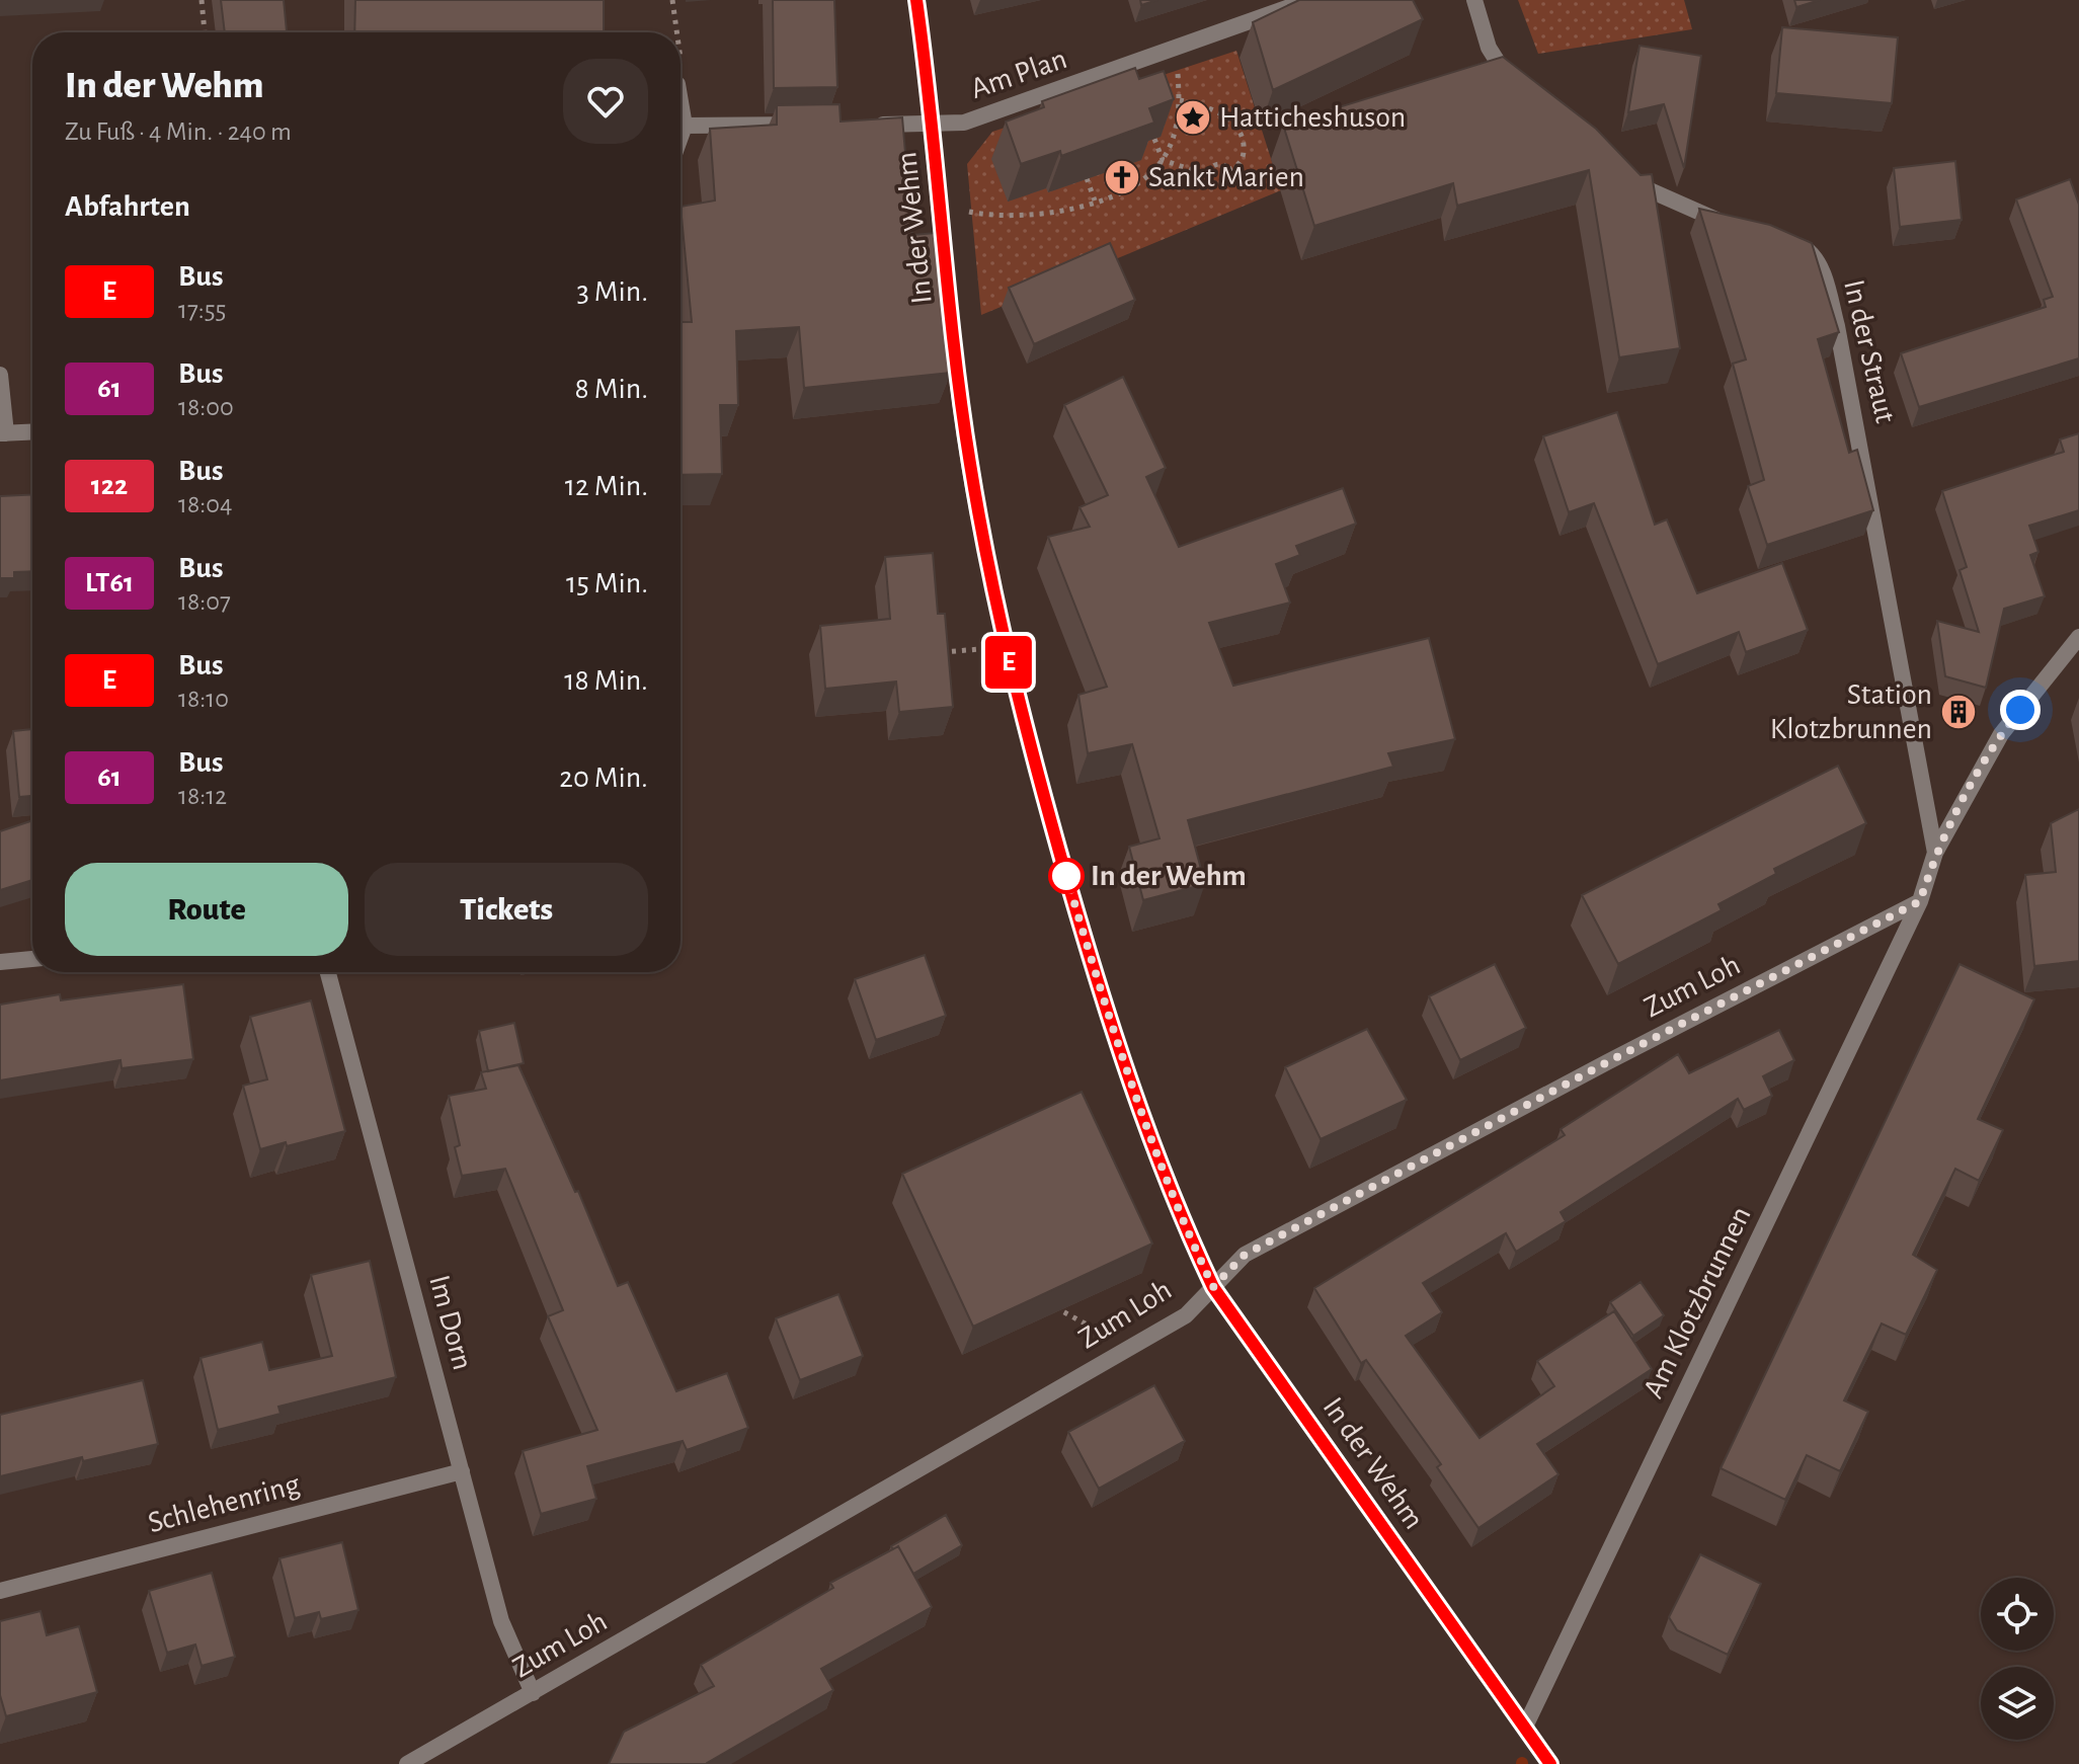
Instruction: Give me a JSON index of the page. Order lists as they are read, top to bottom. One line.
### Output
{"streets":{"street":["Am Plan","In der Wehm","In der Straut","Zum Loh","Am Klotzbrunnen","Im Dorn","Schlehenring"]},"crossings":[["Am Plan","In der Wehm"],["In der Wehm","Zum Loh"],["In der Wehm","Am Klotzbrunnen"],["In der Straut","Am Klotzbrunnen"],["Zum Loh","Am Klotzbrunnen"],["Zum Loh","Im Dorn"],["Im Dorn","Schlehenring"]],"places":{"place":["Hatticheshuson"],"church":["Sankt Marien"],"building":["Station Klotzbrunnen"],"other":["In der Wehm"]},"lines":["bus line E"],"page":{"on_map":"E","heading":[["In der Wehm","Zu Fuß · 4 Min. · 240 m"],"Abfahrten"],"list":[{"mark":"E","name":"Bus","note":"17:55","value":"3 Min."},{"mark":"61","name":"Bus","note":"18:00","value":"8 Min."},{"mark":"122","name":"Bus","note":"18:04","value":"12 Min."},{"mark":"LT61","name":"Bus","note":"18:07","value":"15 Min."},{"mark":"E","name":"Bus","note":"18:10","value":"18 Min."},{"mark":"61","name":"Bus","note":"18:12","value":"20 Min."}],"buttons":["Route","Tickets"]}}
